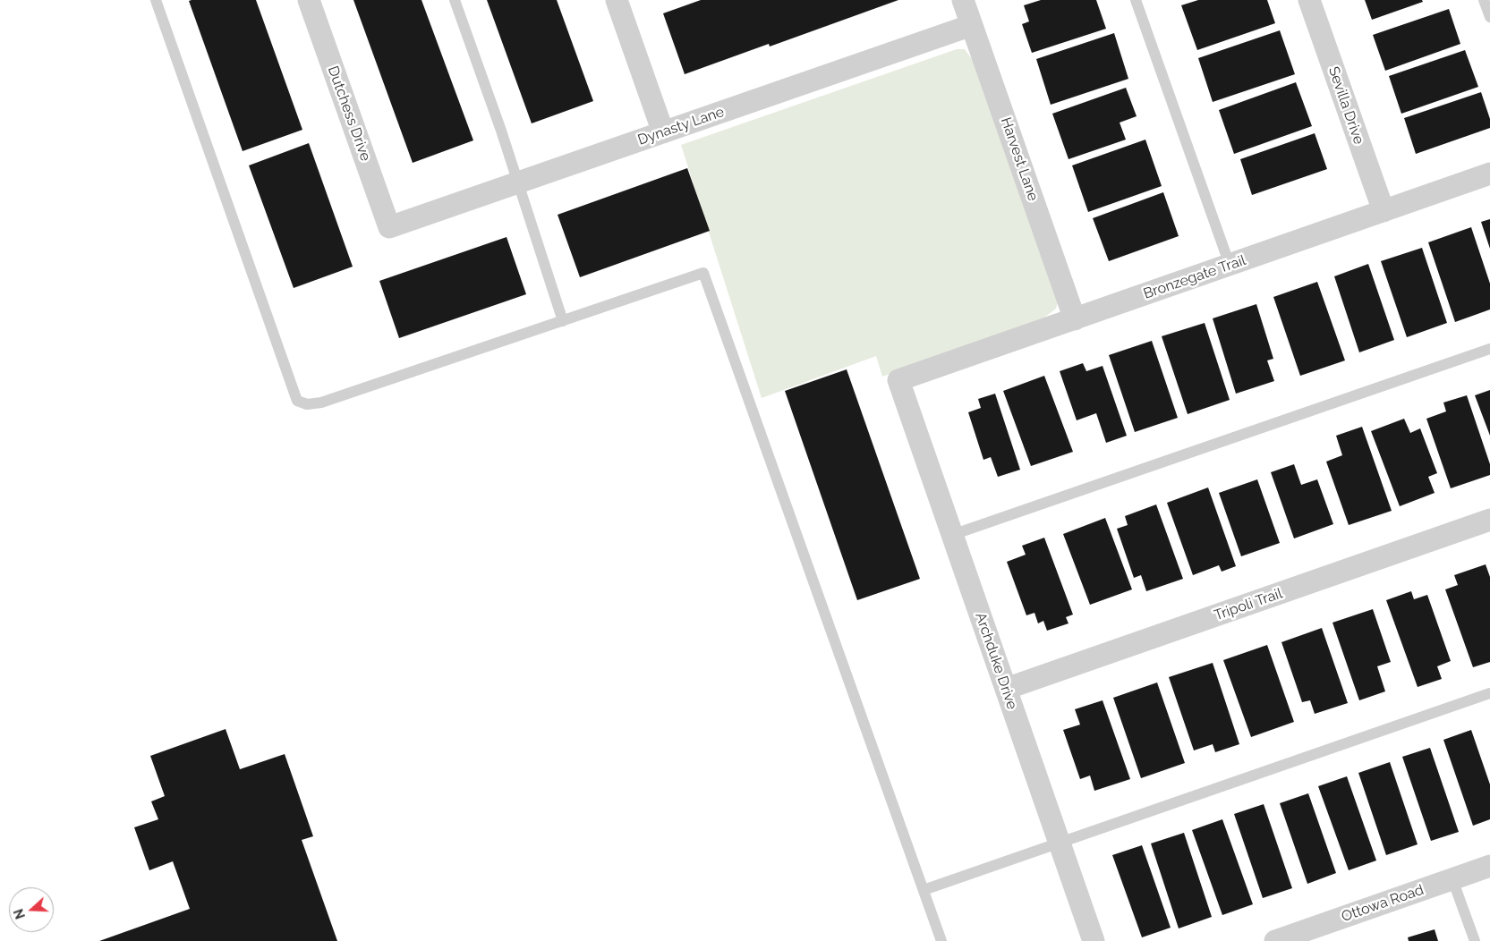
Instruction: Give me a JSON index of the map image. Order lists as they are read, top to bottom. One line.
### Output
{"streets":{"street":["Sevilla Drive","Dutchess Drive","Dynasty Lane","Harvest Lane","Bronzegate Trail","Tripoli Trail","Archduke Drive","Ottowa Road"]},"crossings":[["Sevilla Drive","Bronzegate Trail"],["Dutchess Drive","Dynasty Lane"],["Dynasty Lane","Harvest Lane"],["Harvest Lane","Bronzegate Trail"],["Bronzegate Trail","Archduke Drive"],["Tripoli Trail","Archduke Drive"]],"north":"left"}
